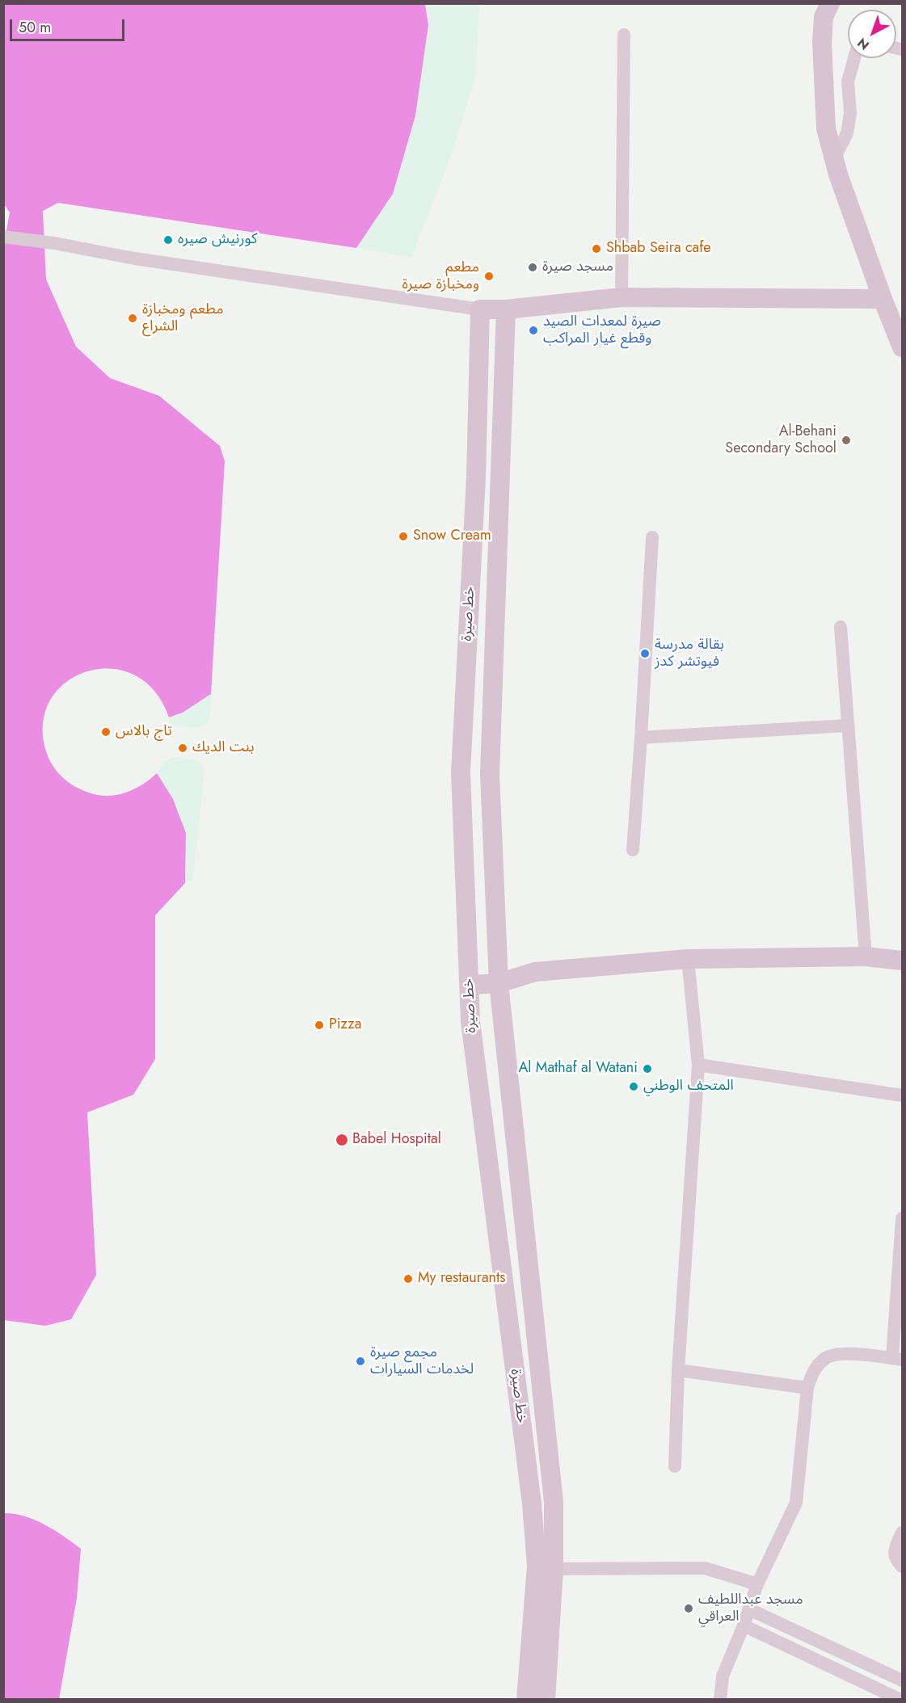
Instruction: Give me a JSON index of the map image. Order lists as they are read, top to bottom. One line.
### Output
{"streets":{"street":["خط صيرة"]},"places":["كورنيش صيره","Shbab Seira cafe","مسجد صيرة","مطعم ومخبازة صيرة","مطعم ومخبازة الشراع","صيرة لمعدات الصيد وقطع غيار المراكب","Al-Behani Secondary School","Snow Cream","بقالة مدرسة فيوتشر كدز","تاج بالاس","بنت الديك","Pizza","Al Mathaf al Watani","المتحف الوطني","Babel Hospital","My restaurants","مجمع صيرة لخدمات السيارات","مسجد عبداللطيف العراقي"],"scale_bar":"50 m","north":"bottom left"}
